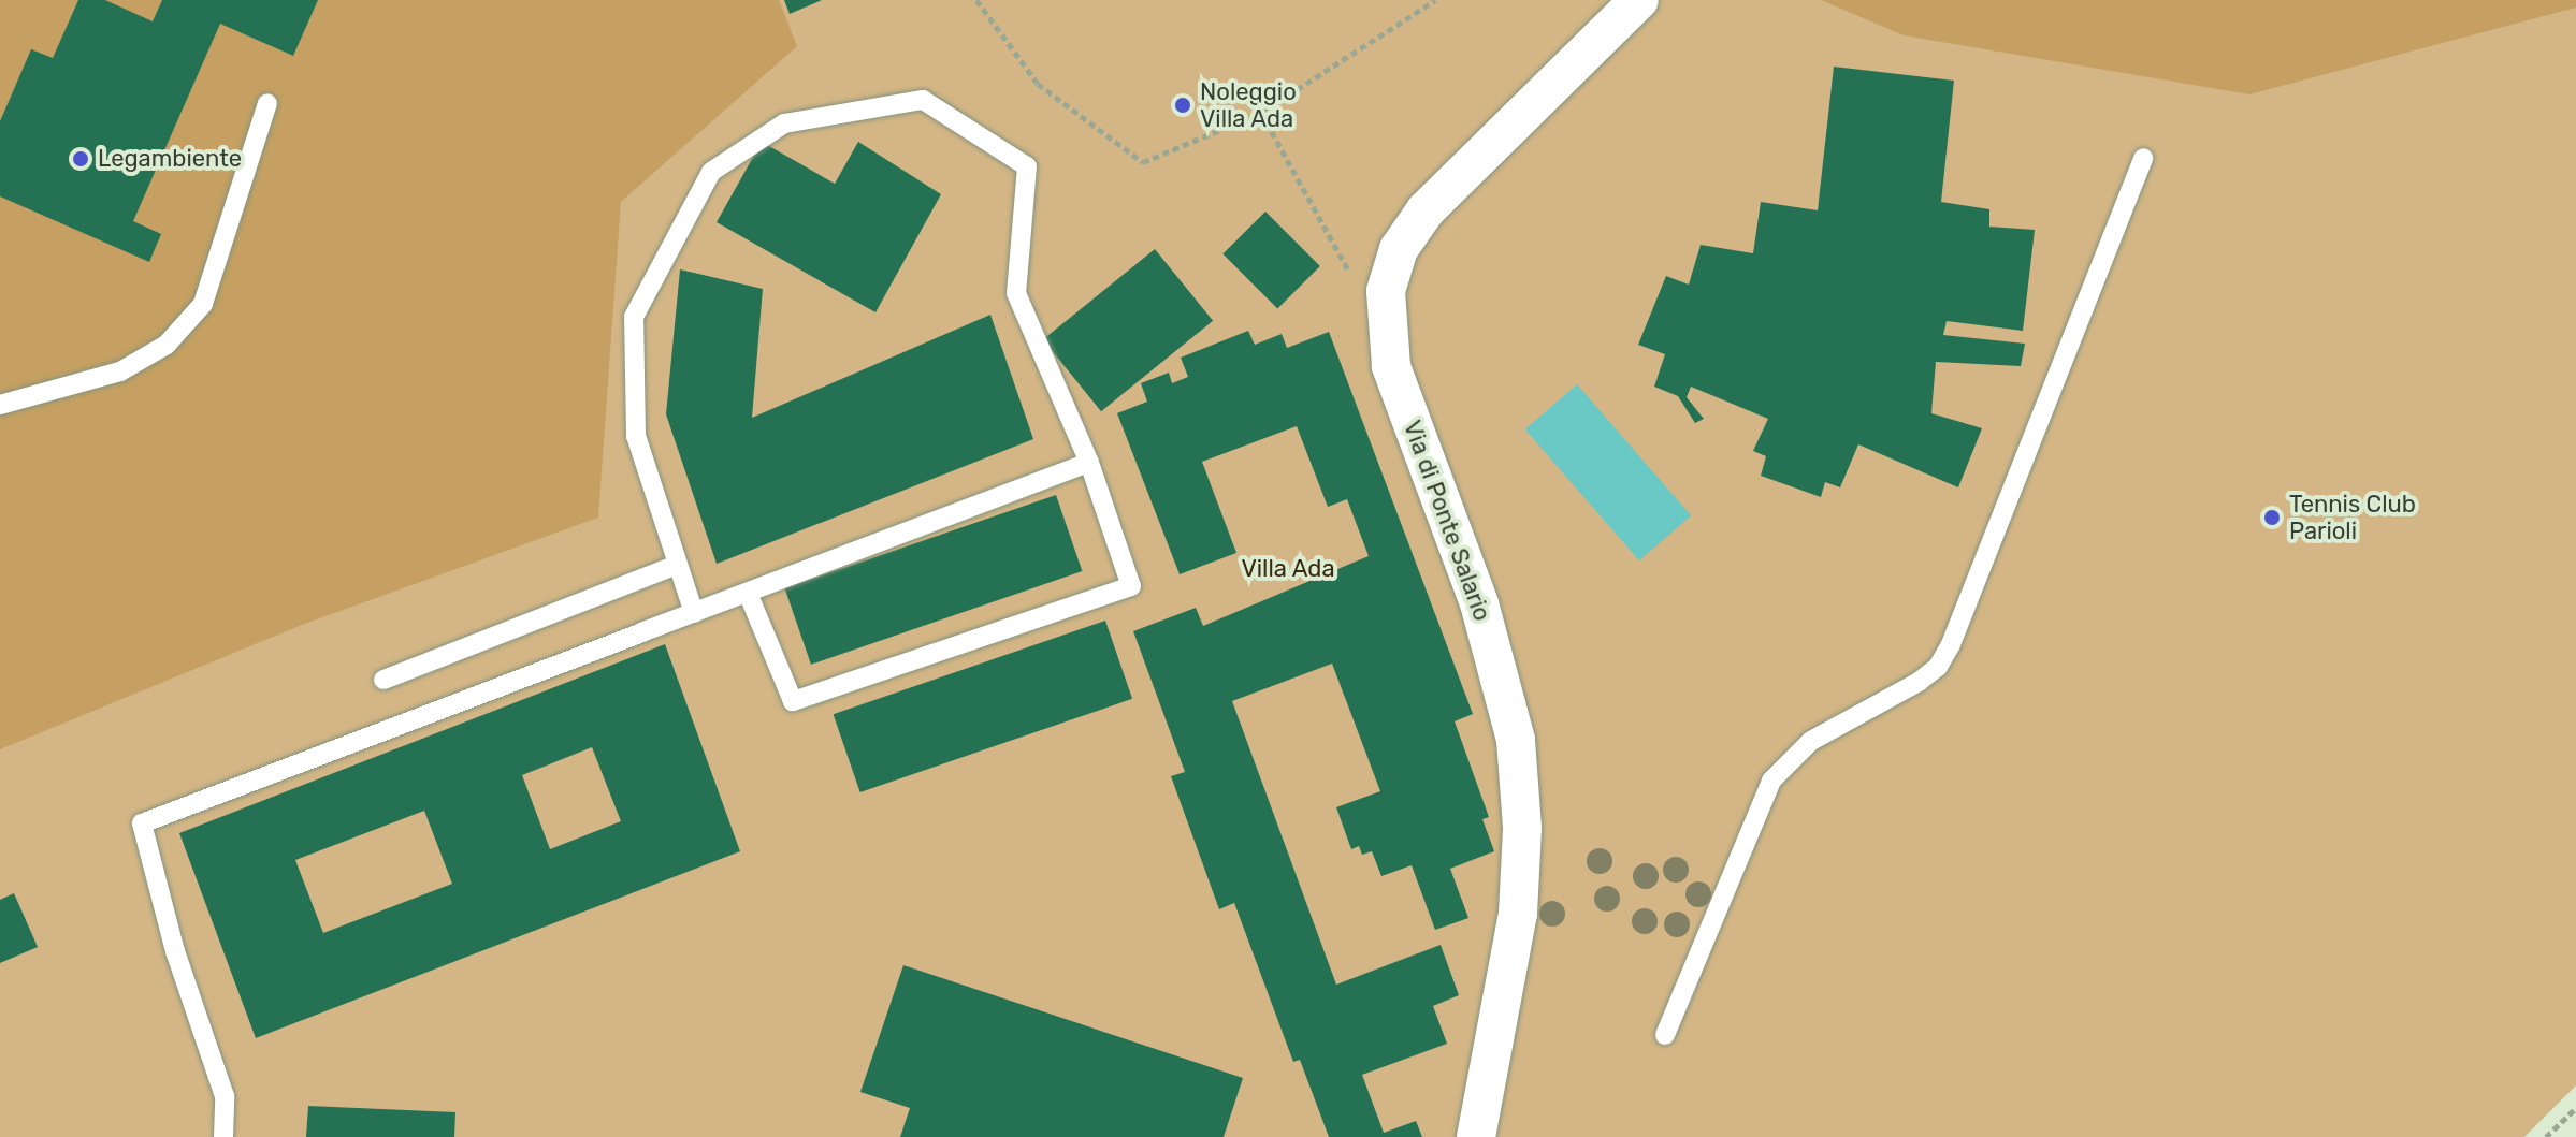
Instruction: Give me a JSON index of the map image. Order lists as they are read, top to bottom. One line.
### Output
{"streets":{"street":["Via di Ponte Salario"]},"parks":["Villa Ada"],"places":["Noleggio Villa Ada","Legambiente","Tennis Club Parioli"]}
